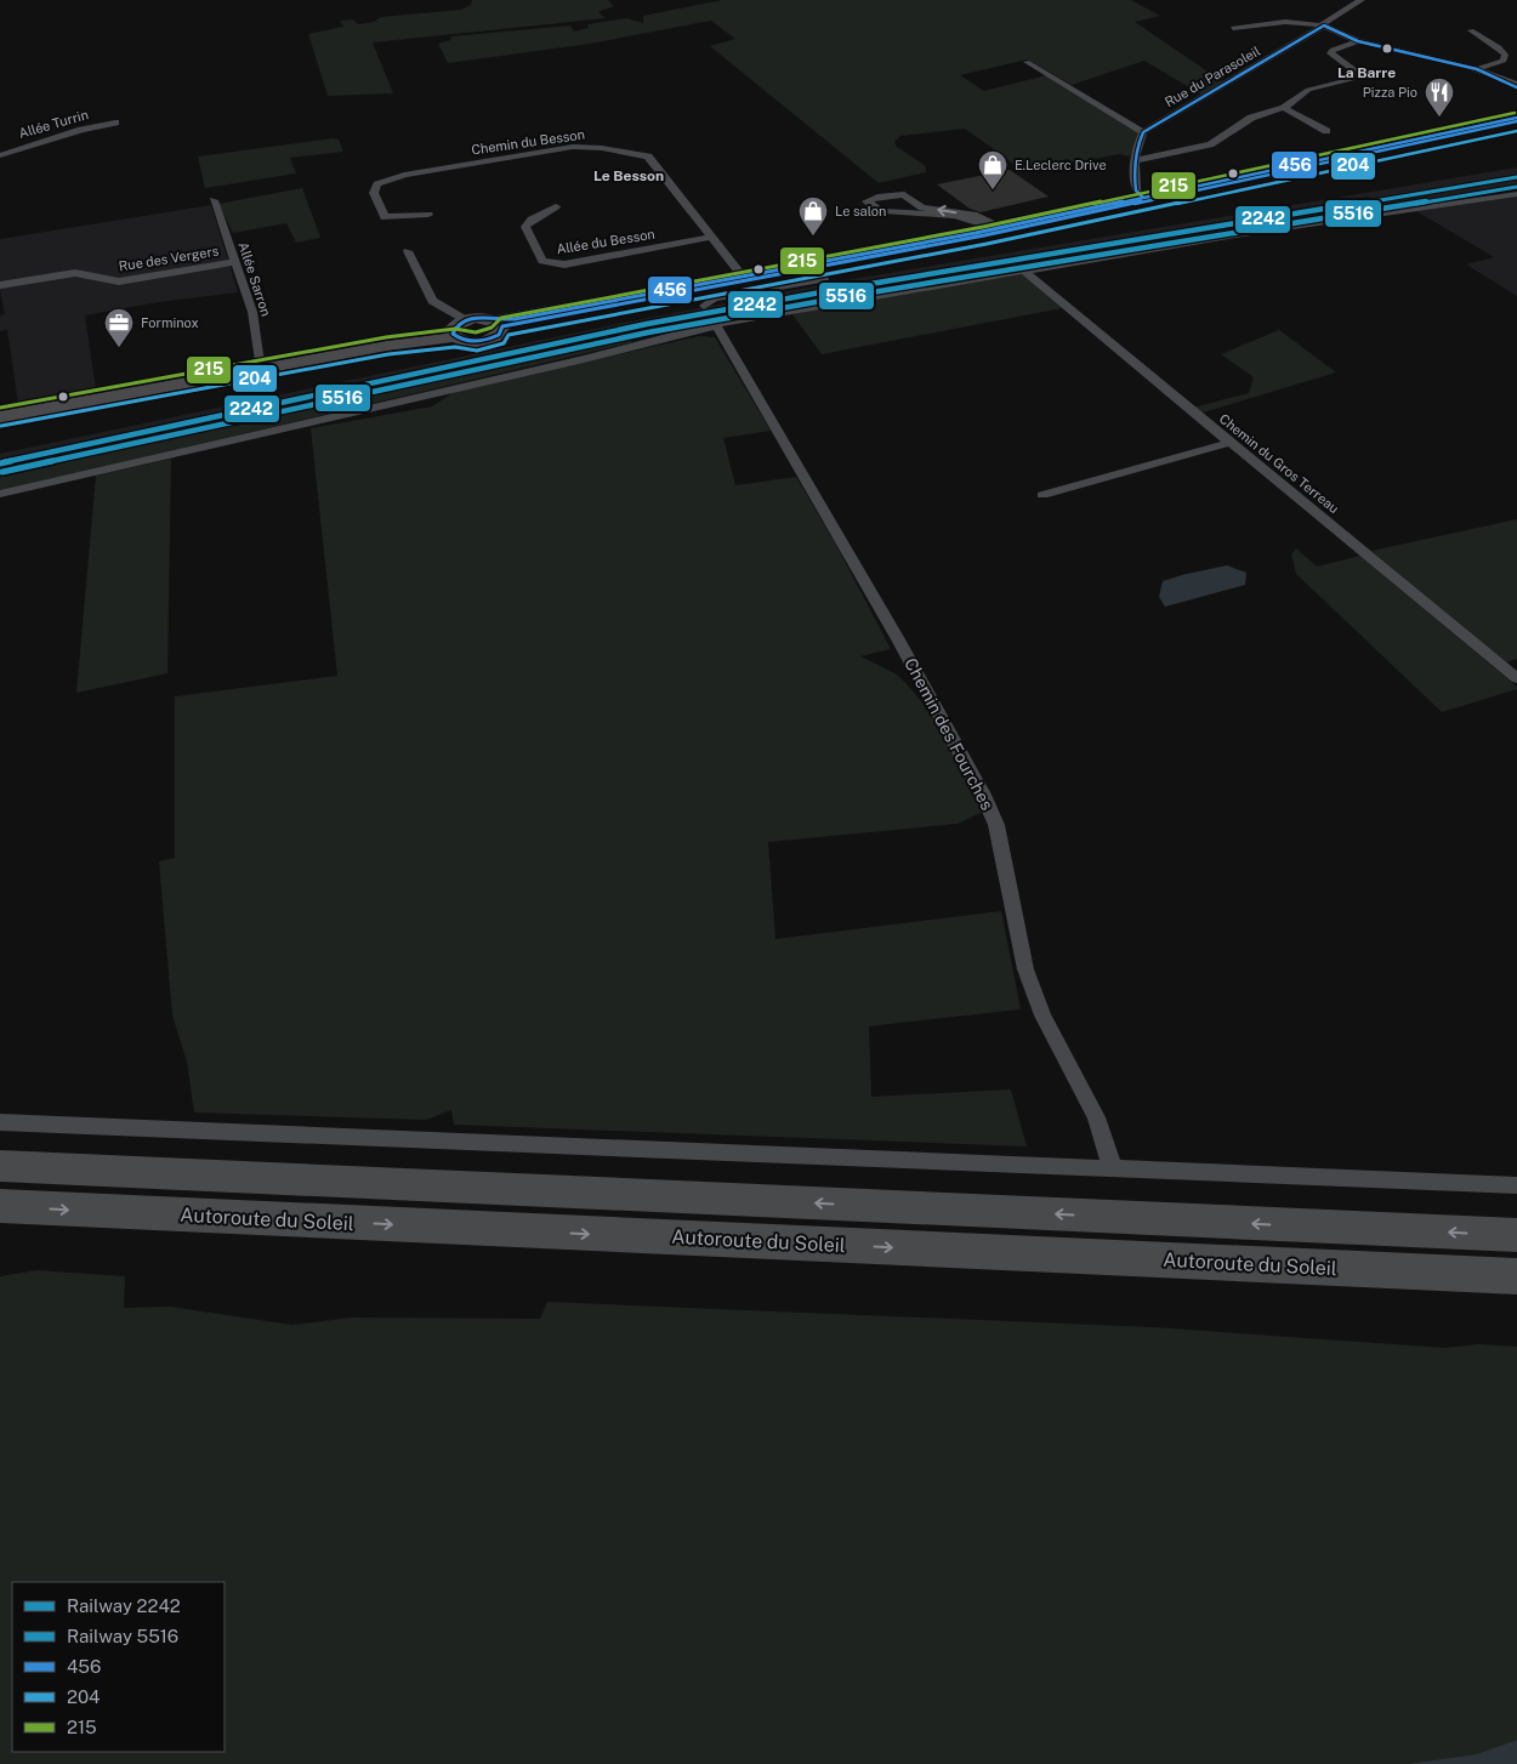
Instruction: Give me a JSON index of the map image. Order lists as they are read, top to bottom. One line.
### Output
{"streets":{"highway":["Autoroute du Soleil"],"street":["Rue du Parasoleil","Allée Turrin","Chemin du Besson","Allée du Besson","Rue des Vergers","Allée Sarron","Chemin du Gros Terreau","Chemin des Fourches"]},"crossings":[["Chemin du Besson","Allée du Besson"],["Rue des Vergers","Allée Sarron"]],"districts":["La Barre","Le Besson"],"places":{"restaurant":["Pizza Pio"],"shop":["E.Leclerc Drive","Le salon"],"office":["Forminox"]},"lines":["transit line 456","transit line 215","transit line 204","rail line 2242","rail line 5516"],"legend":["Railway 2242","Railway 5516","456","204","215"]}
